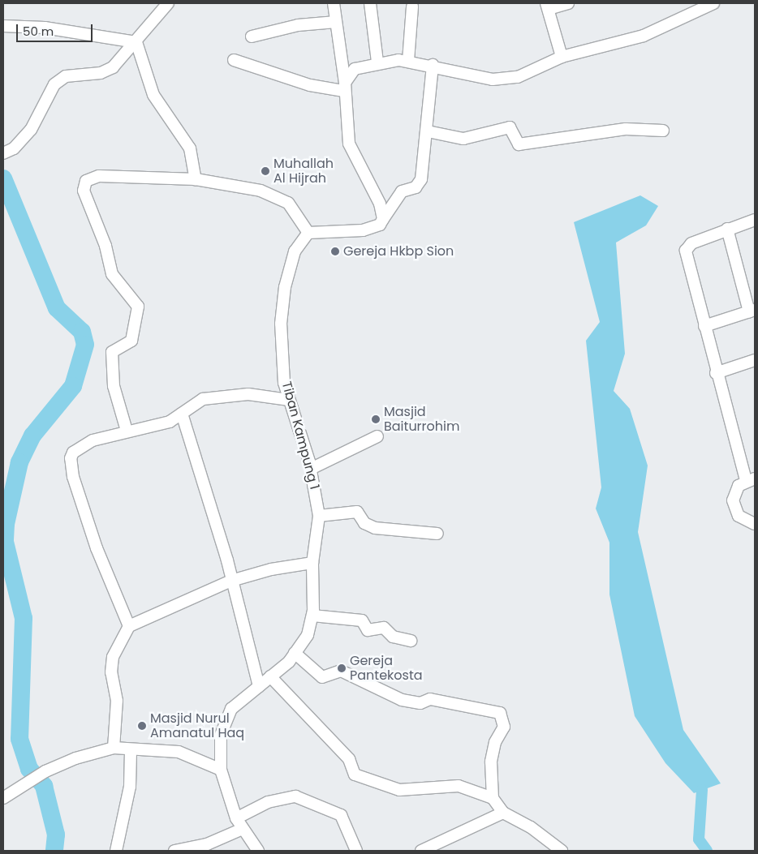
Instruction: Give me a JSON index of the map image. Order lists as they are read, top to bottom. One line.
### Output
{"streets":{"street":["Tiban Kampung 1"]},"places":["Muhallah Al Hijrah","Gereja Hkbp Sion","Masjid Baiturrohim","Gereja Pantekosta","Masjid Nurul Amanatul Haq"],"scale_bar":"50 m"}
